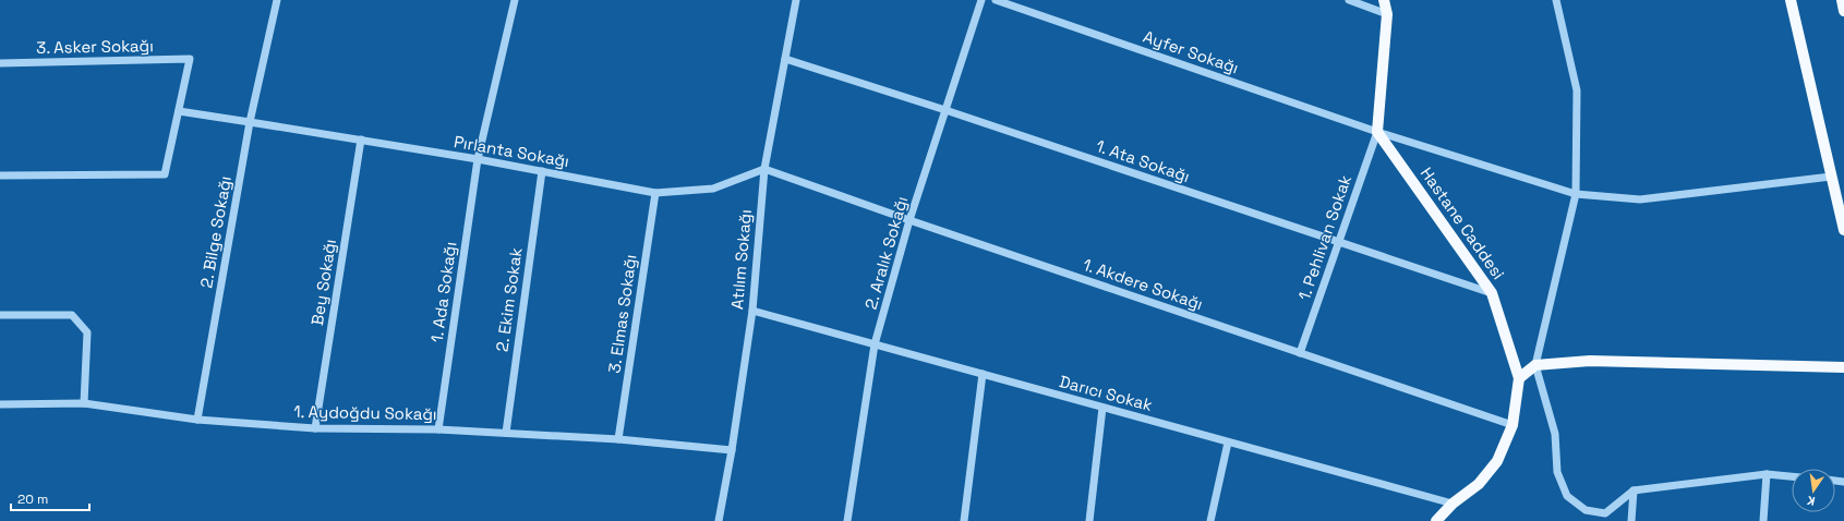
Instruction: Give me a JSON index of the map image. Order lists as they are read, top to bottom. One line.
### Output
{"streets":{"main road":["Hastane Caddesi"],"street":["3. Asker Sokağı","Ayfer Sokağı","Pırlanta Sokağı","1. Ata Sokağı","2. Bilge Sokağı","1. Pehlivan Sokak","2. Aralık Sokağı","Atılım Sokağı","Bey Sokağı","1. Akdere Sokağı","1. Ada Sokağı","2. Ekim Sokak","3. Elmas Sokağı","Darıcı Sokak","1. Aydoğdu Sokağı"]},"crossings":[["Ayfer Sokağı","Hastane Caddesi"],["Ayfer Sokağı","1. Pehlivan Sokak"],["Pırlanta Sokağı","2. Bilge Sokağı"],["Pırlanta Sokağı","Atılım Sokağı"],["Pırlanta Sokağı","Bey Sokağı"],["Pırlanta Sokağı","1. Akdere Sokağı"],["Pırlanta Sokağı","1. Ada Sokağı"],["Pırlanta Sokağı","2. Ekim Sokak"],["Pırlanta Sokağı","3. Elmas Sokağı"],["1. Ata Sokağı","Hastane Caddesi"],["1. Ata Sokağı","1. Pehlivan Sokak"],["1. Ata Sokağı","2. Aralık Sokağı"],["1. Ata Sokağı","Atılım Sokağı"],["Hastane Caddesi","1. Pehlivan Sokak"],["Hastane Caddesi","1. Akdere Sokağı"],["Hastane Caddesi","Darıcı Sokak"],["2. Bilge Sokağı","1. Aydoğdu Sokağı"],["1. Pehlivan Sokak","1. Akdere Sokağı"],["2. Aralık Sokağı","1. Akdere Sokağı"],["2. Aralık Sokağı","Darıcı Sokak"],["Atılım Sokağı","1. Akdere Sokağı"],["Atılım Sokağı","Darıcı Sokak"],["Atılım Sokağı","1. Aydoğdu Sokağı"],["Bey Sokağı","1. Aydoğdu Sokağı"],["1. Ada Sokağı","1. Aydoğdu Sokağı"],["2. Ekim Sokak","1. Aydoğdu Sokağı"],["3. Elmas Sokağı","1. Aydoğdu Sokağı"]],"scale_bar":"20 m","north":"bottom"}
